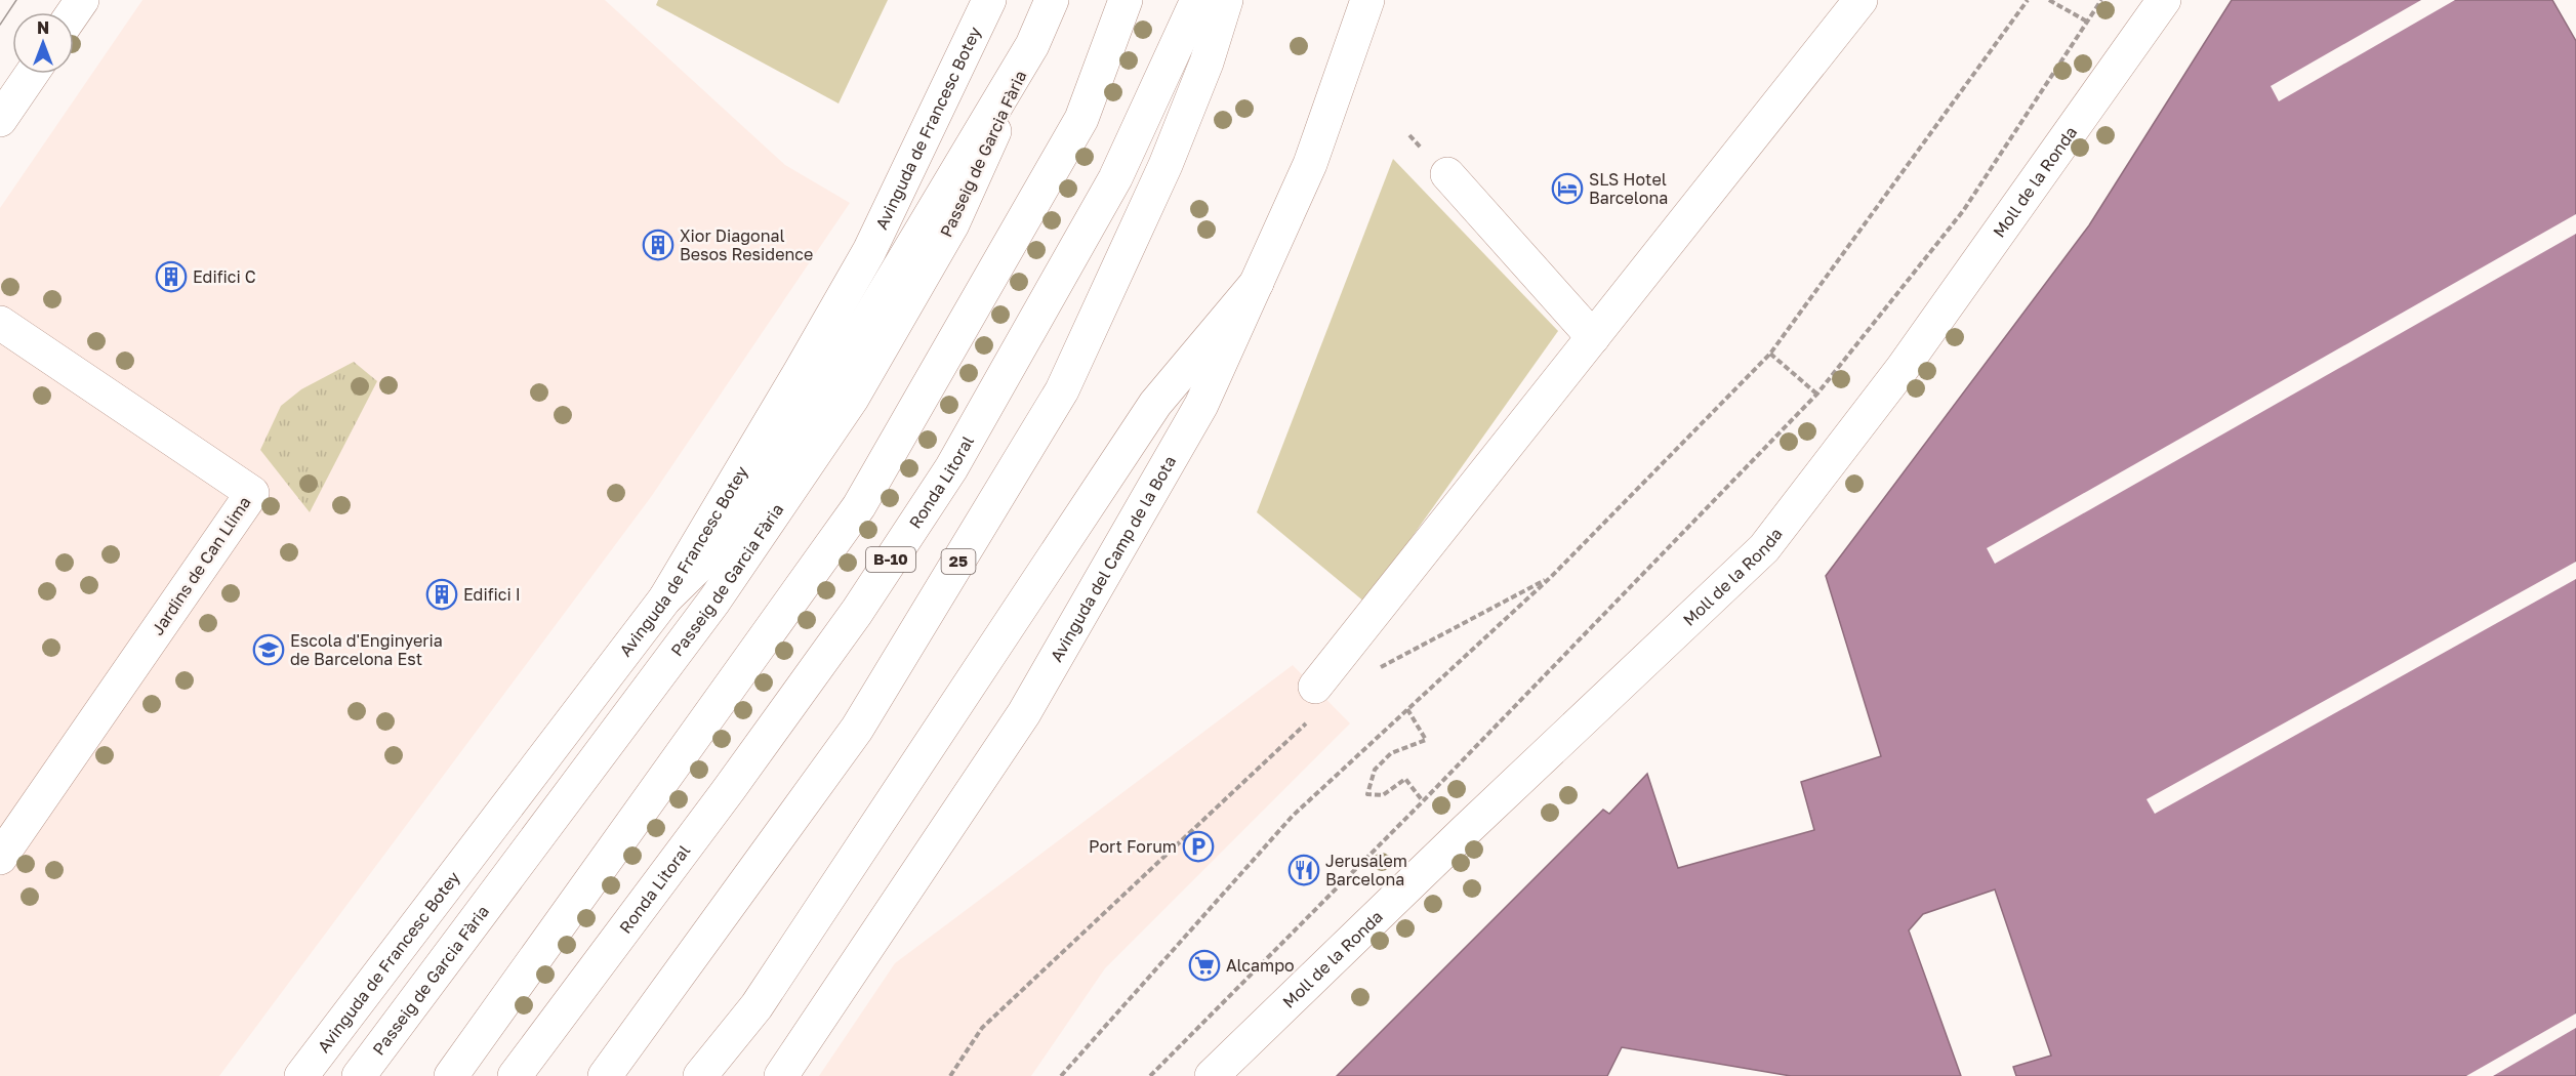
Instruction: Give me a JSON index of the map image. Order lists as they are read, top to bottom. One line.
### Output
{"streets":{"main road":["Avinguda de Francesc Botey","Passeig de Garcia Fària","Moll de la Ronda","Ronda Litoral","Avinguda del Camp de la Bota","B-10","25","Jardins de Can Llima"]},"places":{"hotel":["SLS Hotel Barcelona"],"building":["Xior Diagonal Besos Residence","Edifici C","Edifici I"],"school or university":["Escola d'Enginyeria de Barcelona Est"],"parking":["Port Forum"],"restaurant":["Jerusalem Barcelona"],"supermarket":["Alcampo"]},"north":"top"}
